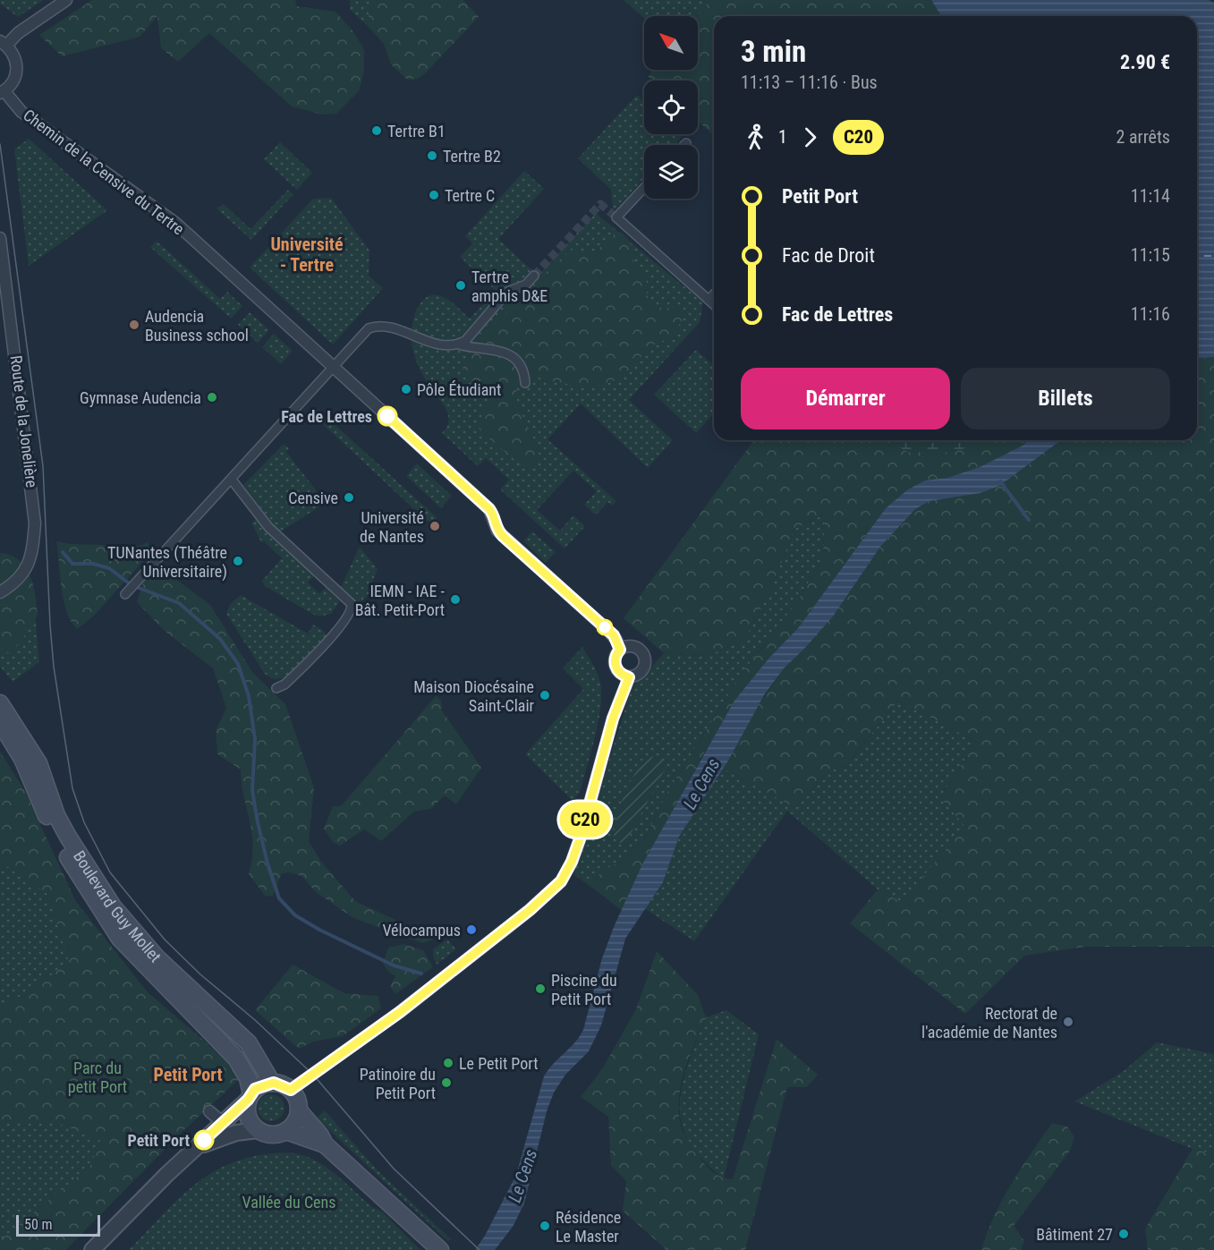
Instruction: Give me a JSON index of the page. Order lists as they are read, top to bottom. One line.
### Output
{"streets":{"main road":["Boulevard Guy Mollet"],"street":["Chemin de la Censive du Tertre","Route de la Jonelière"]},"districts":["Université - Tertre","Petit Port"],"water":["Le Cens"],"parks":["Parc du petit Port","Vallée du Cens"],"places":["Tertre B1","Tertre B2","Tertre C","Tertre amphis D&E","Audencia Business school","Pôle Étudiant","Gymnase Audencia","Fac de Lettres","Censive","Université de Nantes","TUNantes (Théâtre Universitaire)","IEMN - IAE - Bât. Petit-Port","Maison Diocésaine Saint-Clair","Vélocampus","Piscine du Petit Port","Rectorat de l'académie de Nantes","Le Petit Port","Patinoire du Petit Port","Petit Port","Résidence Le Master","Bâtiment 27"],"lines":["bus line C20"],"scale_bar":"50 m","north":"top left","page":{"on_map":"C20","heading":["3 min","11:13 – 11:16 · Bus","2.90 €"],"legs":["1","C20","2 arrêts"],"list":[{"name":"Petit Port","value":"11:14"},{"name":"Fac de Droit","value":"11:15"},{"name":"Fac de Lettres","value":"11:16"}],"buttons":["Démarrer","Billets"],"scale":"50 m"}}
